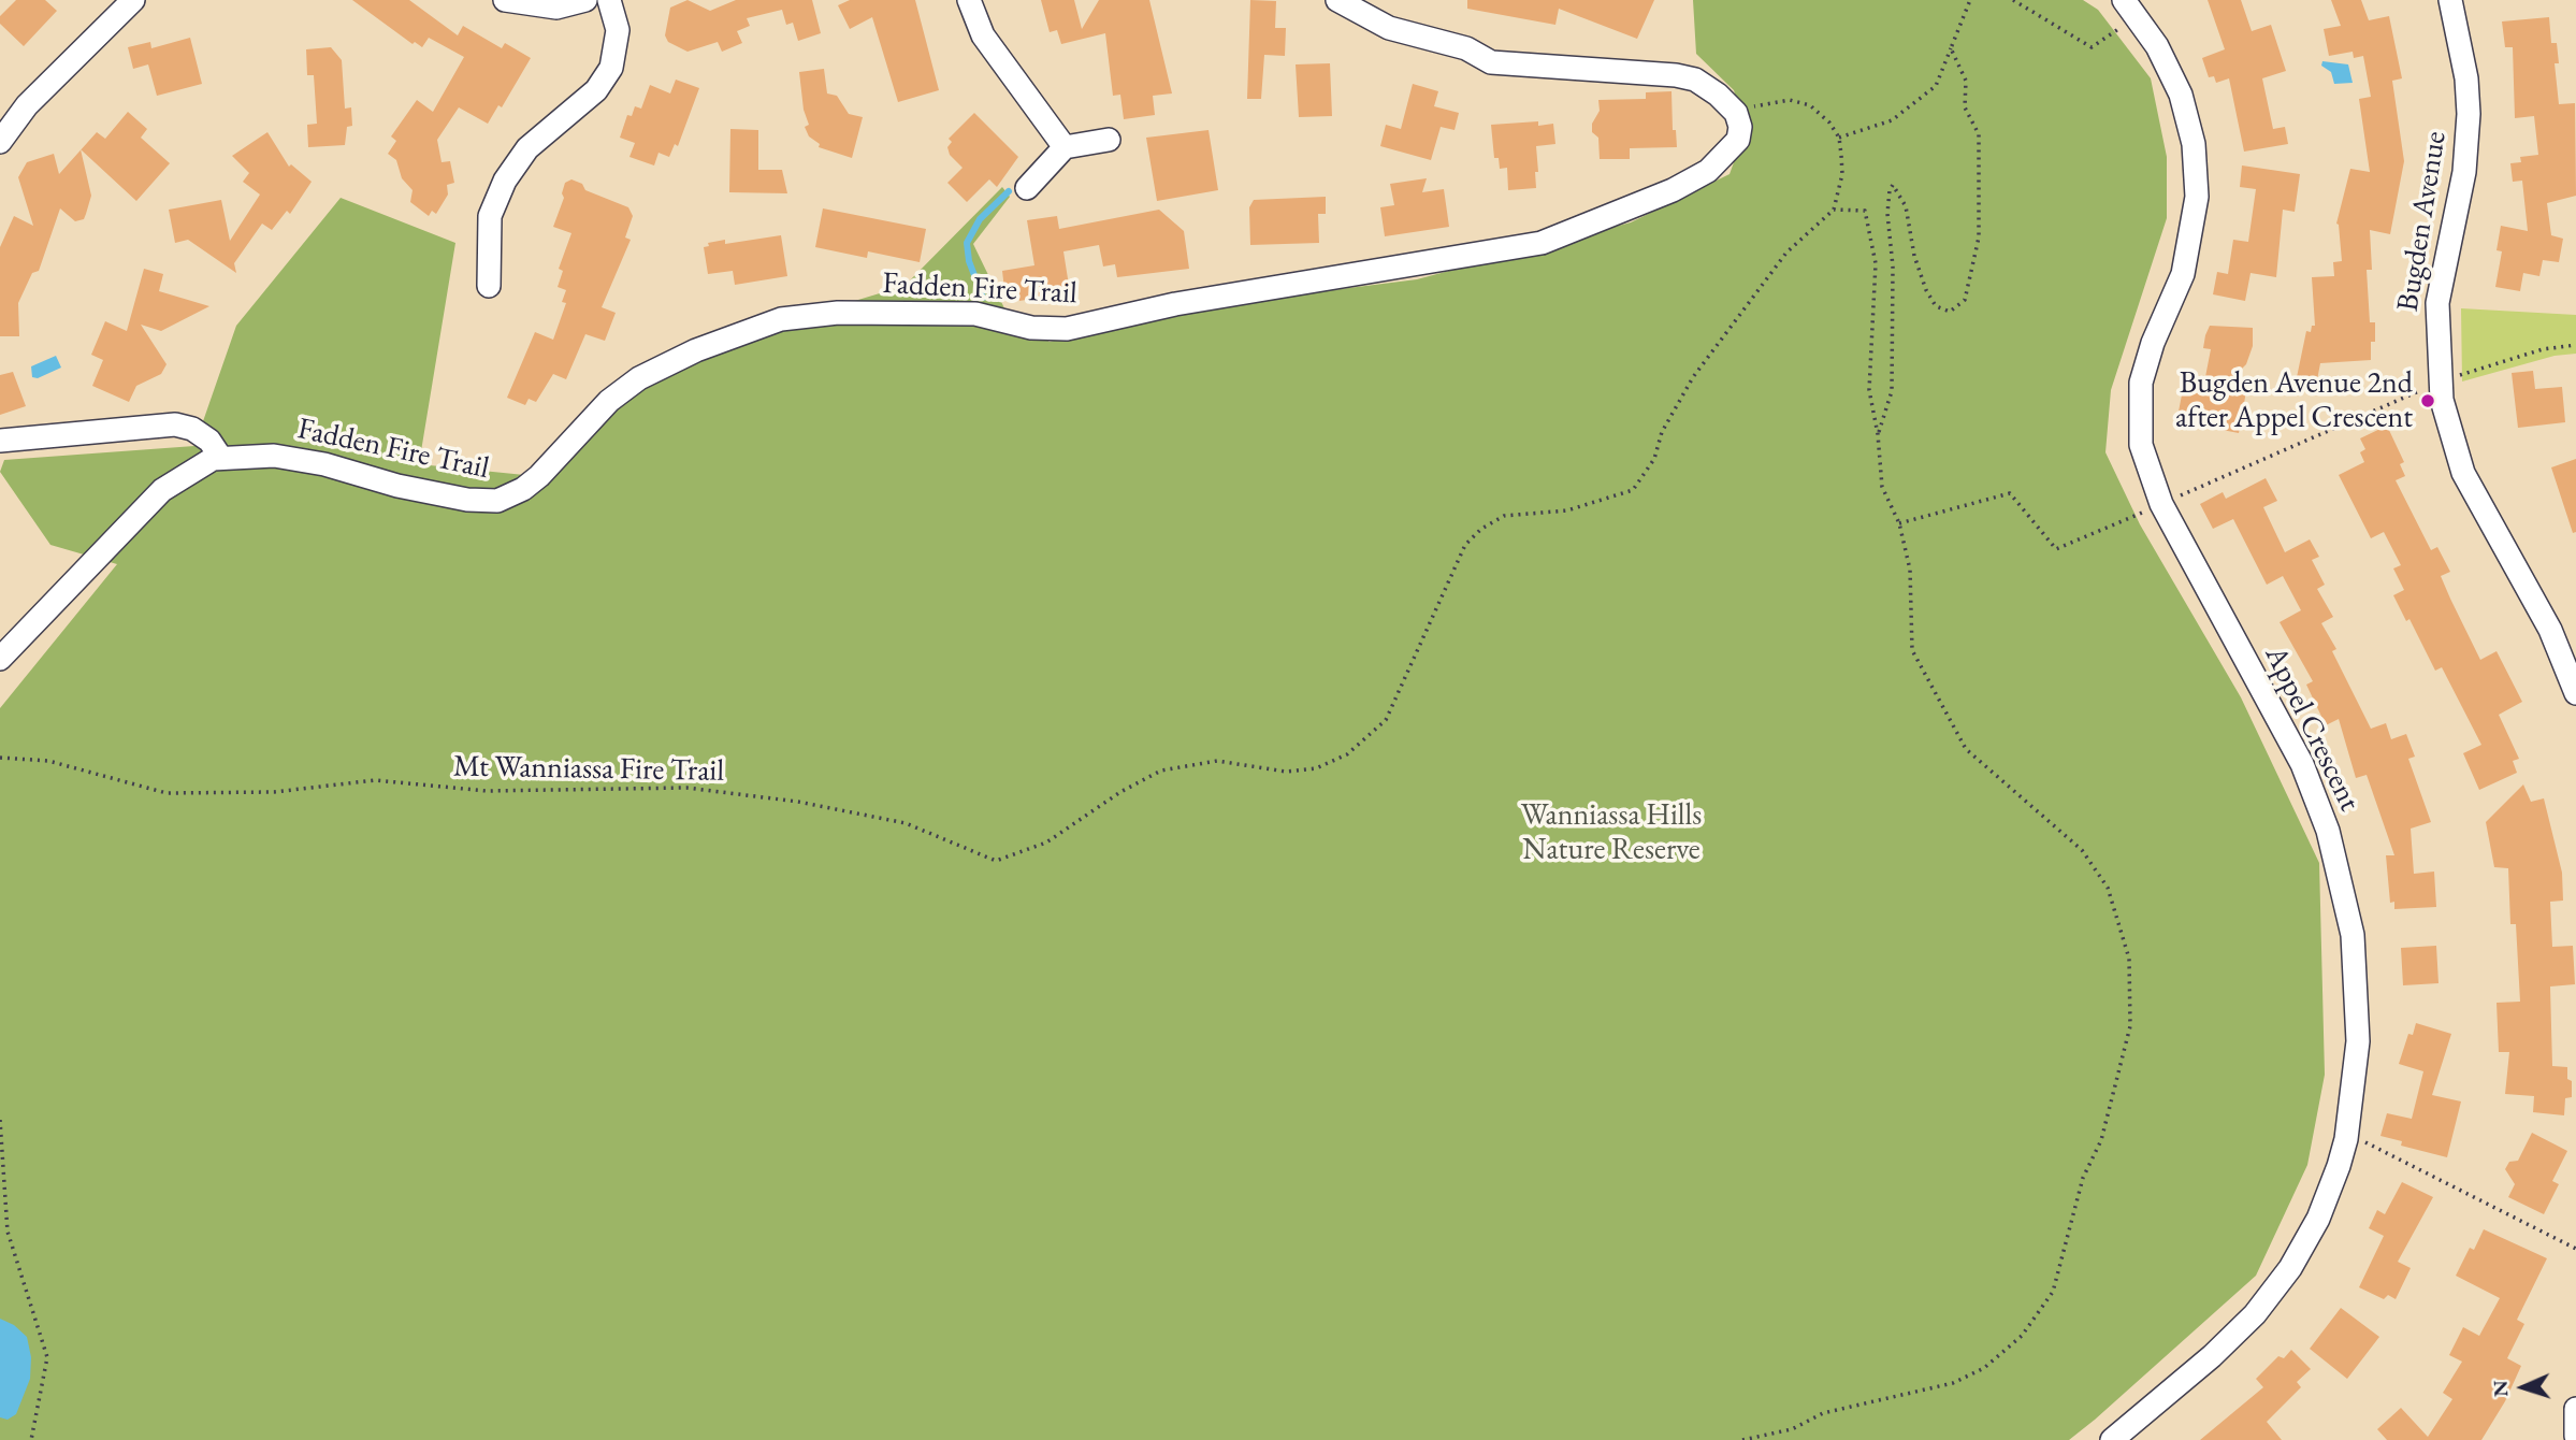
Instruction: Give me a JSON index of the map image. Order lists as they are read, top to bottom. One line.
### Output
{"streets":{"street":["Bugden Avenue","Fadden Fire Trail","Appel Crescent"],"path":["Mt Wanniassa Fire Trail"]},"parks":["Wanniassa Hills Nature Reserve"],"places":["Bugden Avenue 2nd after Appel Crescent"],"north":"left"}
